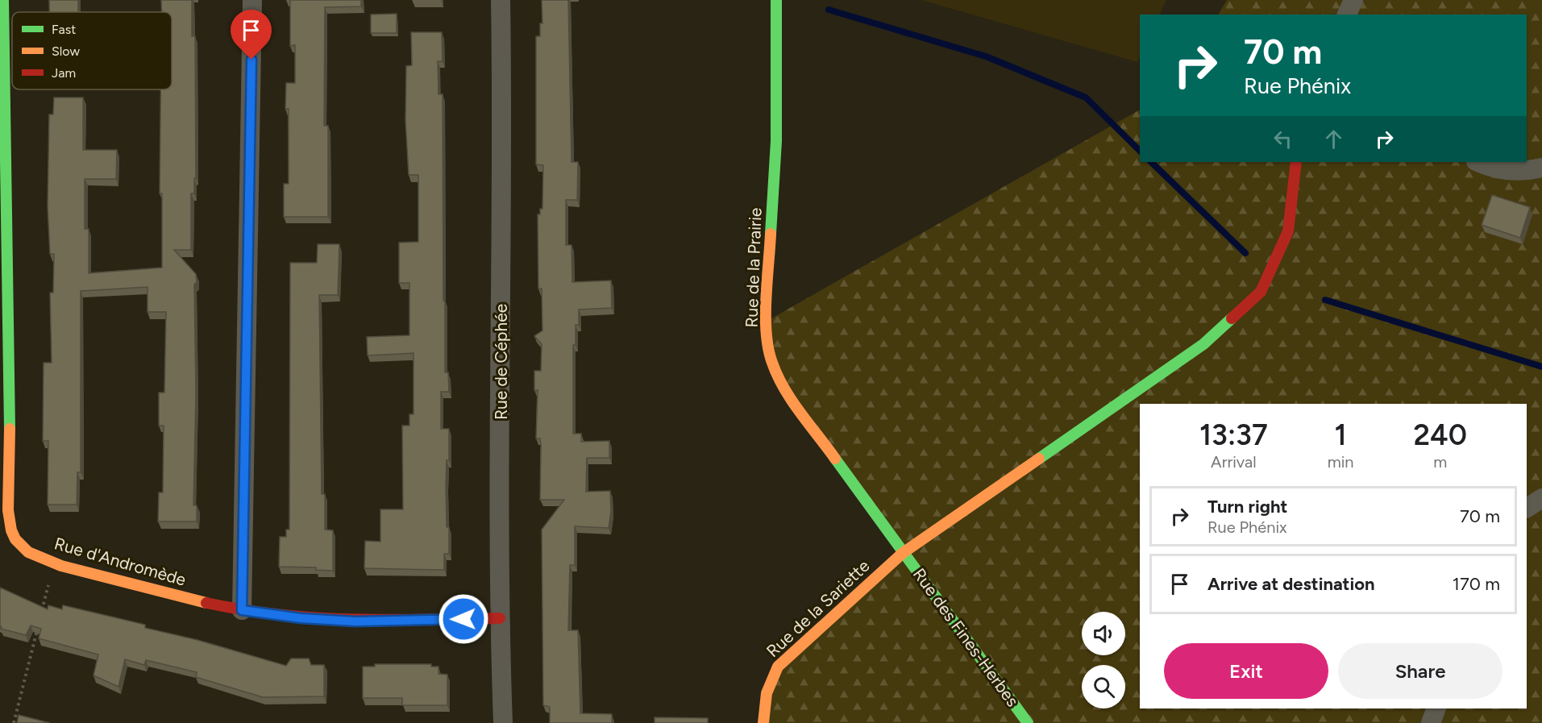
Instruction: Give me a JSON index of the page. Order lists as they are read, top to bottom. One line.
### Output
{"streets":{"street":["Rue de la Prairie","Rue de Céphée","Rue d'Andromède","Rue de la Sariette","Rue des Fines-Herbes"]},"crossings":[["Rue de la Prairie","Rue de la Sariette"],["Rue de la Prairie","Rue des Fines-Herbes"],["Rue de Céphée","Rue d'Andromède"],["Rue de la Sariette","Rue des Fines-Herbes"]],"legend":["Fast","Slow","Jam"],"page":{"turn":["70 m","Rue Phénix"],"eta":["13:37","Arrival","1","min","240","m"],"list":[{"name":"Turn right","note":"Rue Phénix","value":"70 m"},{"name":"Arrive at destination","value":"170 m"}],"buttons":["Exit","Share"]}}
